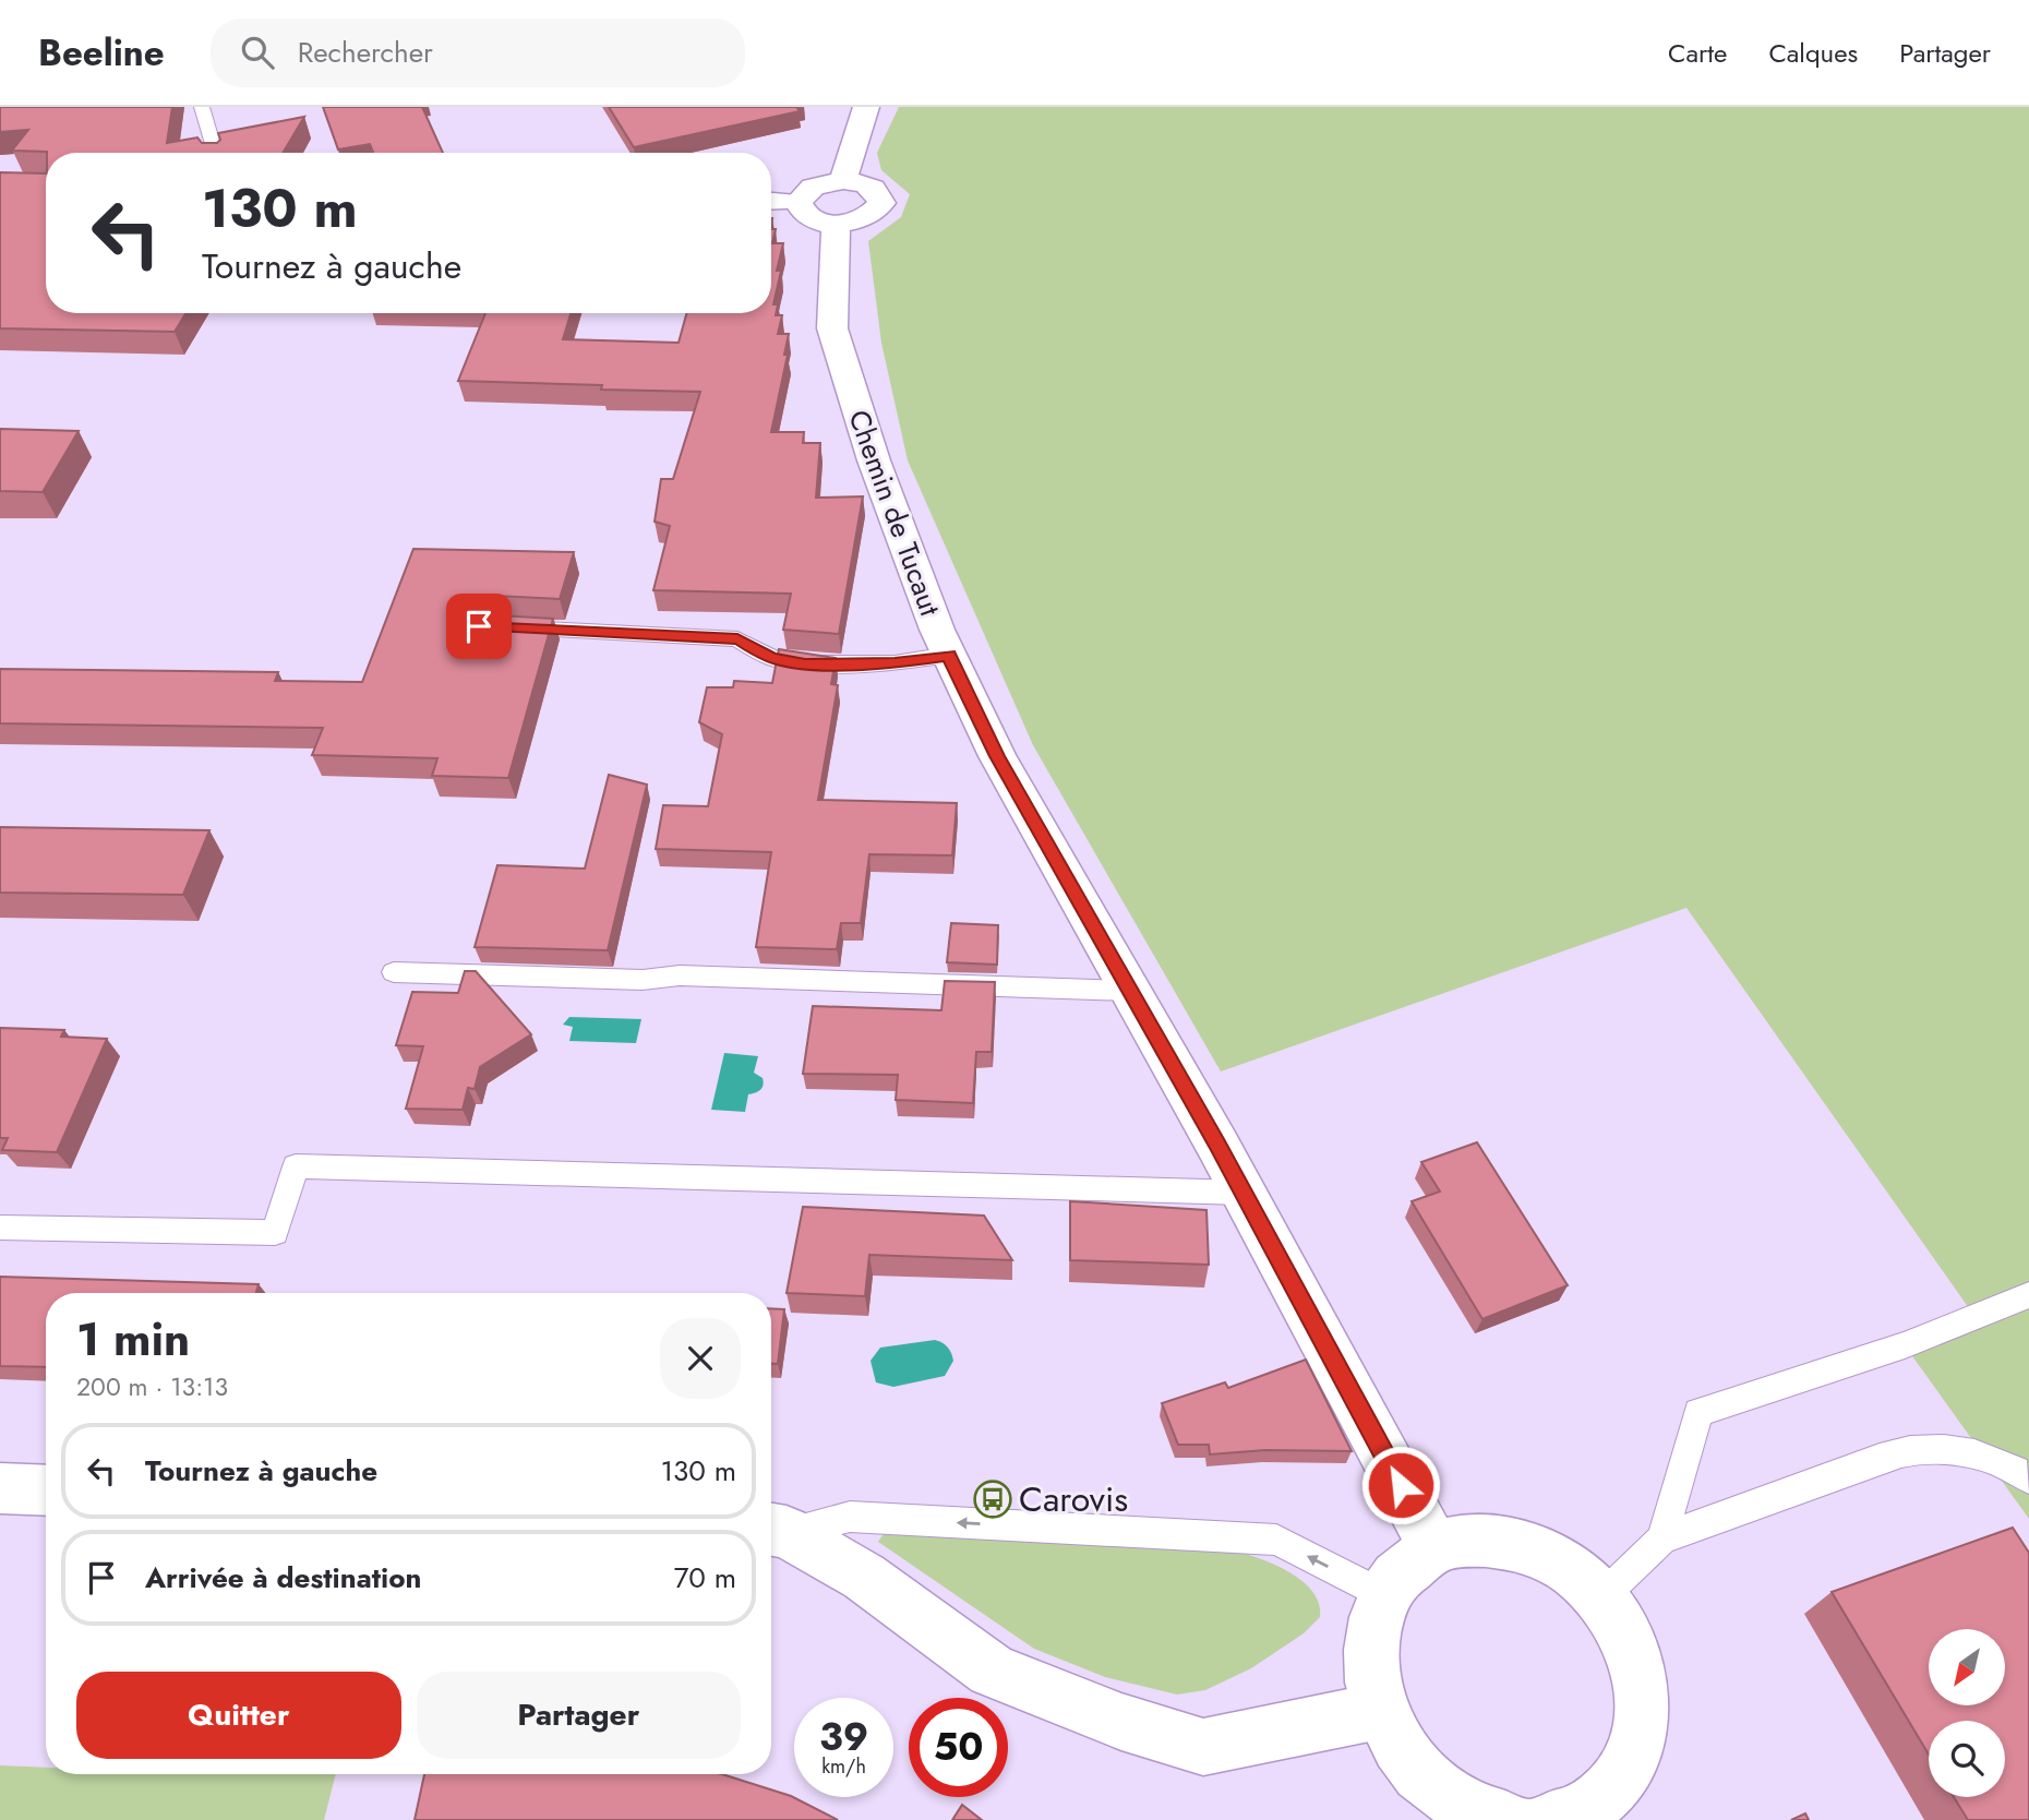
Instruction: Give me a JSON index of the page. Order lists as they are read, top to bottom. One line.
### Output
{"streets":{"main road":["Chemin de Tucaut"]},"places":{"bus stop":["Carovis"]},"north":"bottom left","page":{"header":"Beeline","search":"Rechercher","nav":["Carte","Calques","Partager"],"turn":["130 m","Tournez à gauche"],"heading":["1 min","200 m · 13:13"],"list":[{"name":"Tournez à gauche","value":"130 m"},{"name":"Arrivée à destination","value":"70 m"}],"buttons":["Quitter","Partager"],"speed":"39 km/h","limit":"50"}}
